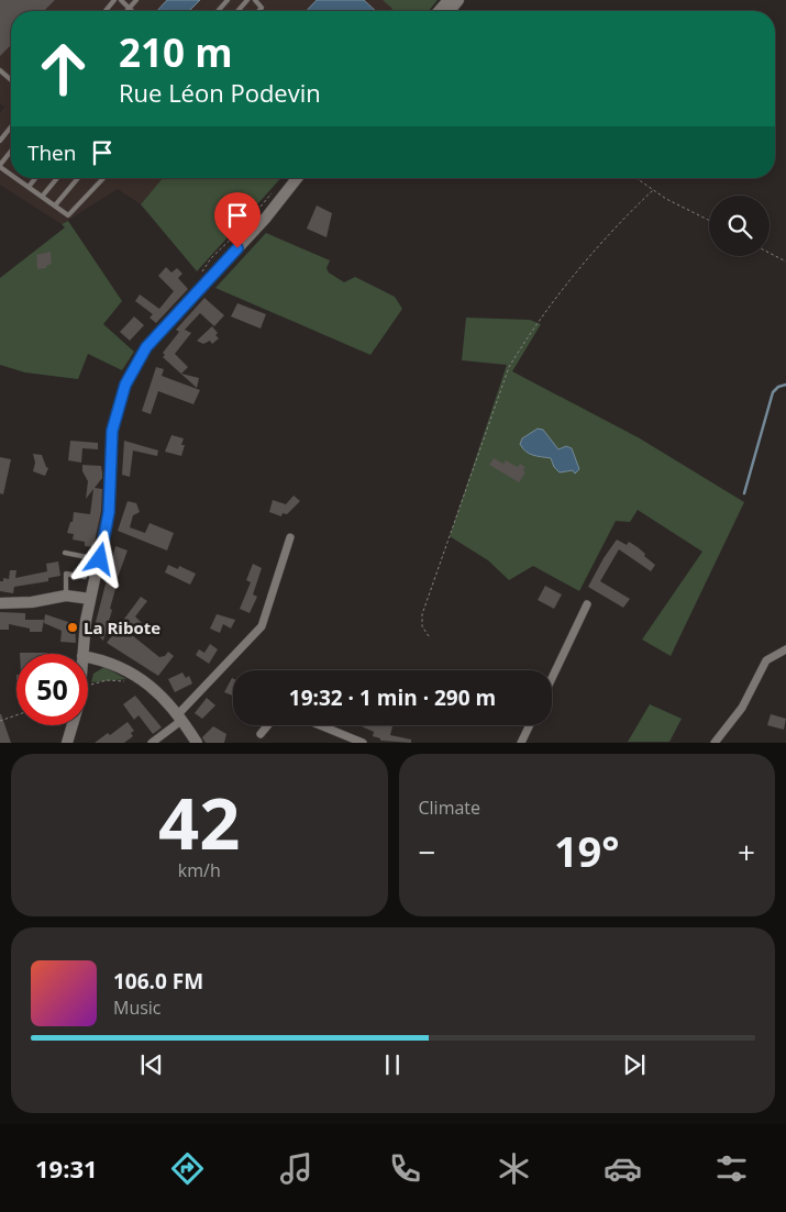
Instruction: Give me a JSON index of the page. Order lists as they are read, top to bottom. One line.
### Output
{"places":["La Ribote"],"page":{"turn":["210 m","Rue Léon Podevin"],"then":"Then","limit":"50","trip":"19:32 · 1 min · 290 m","tile":[["42","km/h"],"Climate"],"heat":["−","19°","+"],"song":["106.0 FM","Music"],"tabs":"19:31"}}
